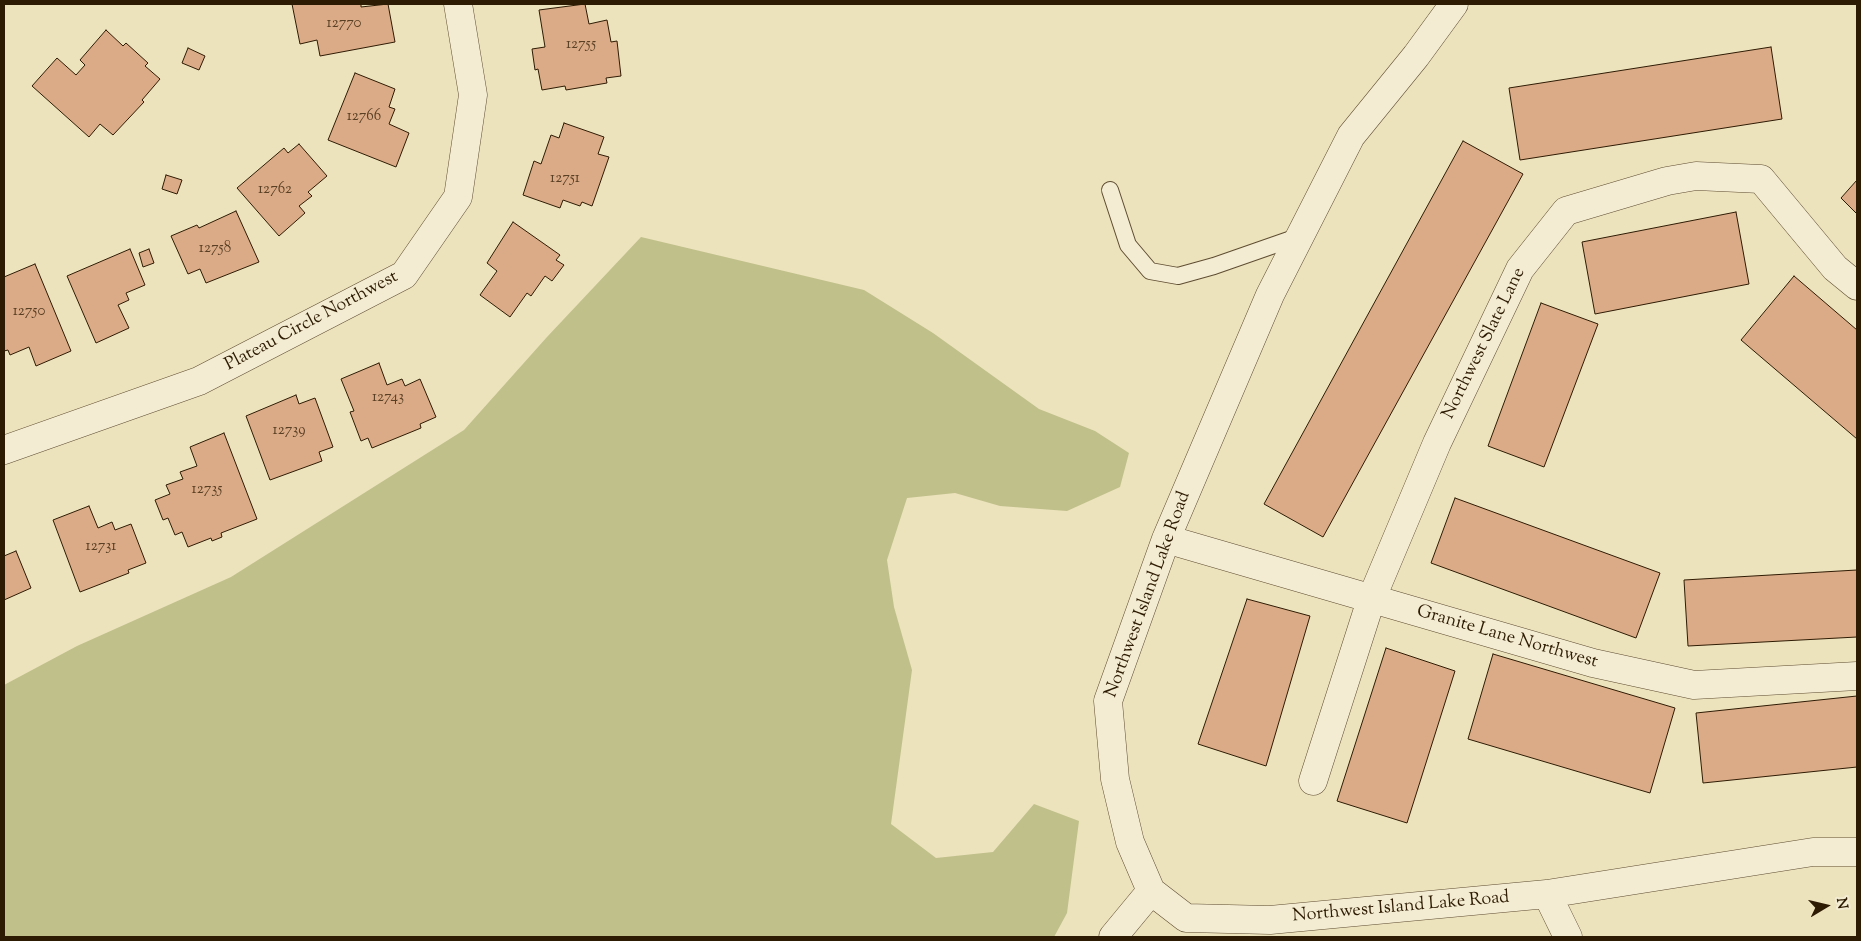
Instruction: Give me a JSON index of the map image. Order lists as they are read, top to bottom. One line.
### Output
{"streets":{"street":["Plateau Circle Northwest","Northwest Slate Lane","Northwest Island Lake Road","Granite Lane Northwest"]},"crossings":[["Northwest Slate Lane","Granite Lane Northwest"],["Northwest Island Lake Road","Granite Lane Northwest"]],"house_numbers":["12770","12755","12766","12751","12762","12758","12750","12743","12739","12735","12731"],"north":"right"}
